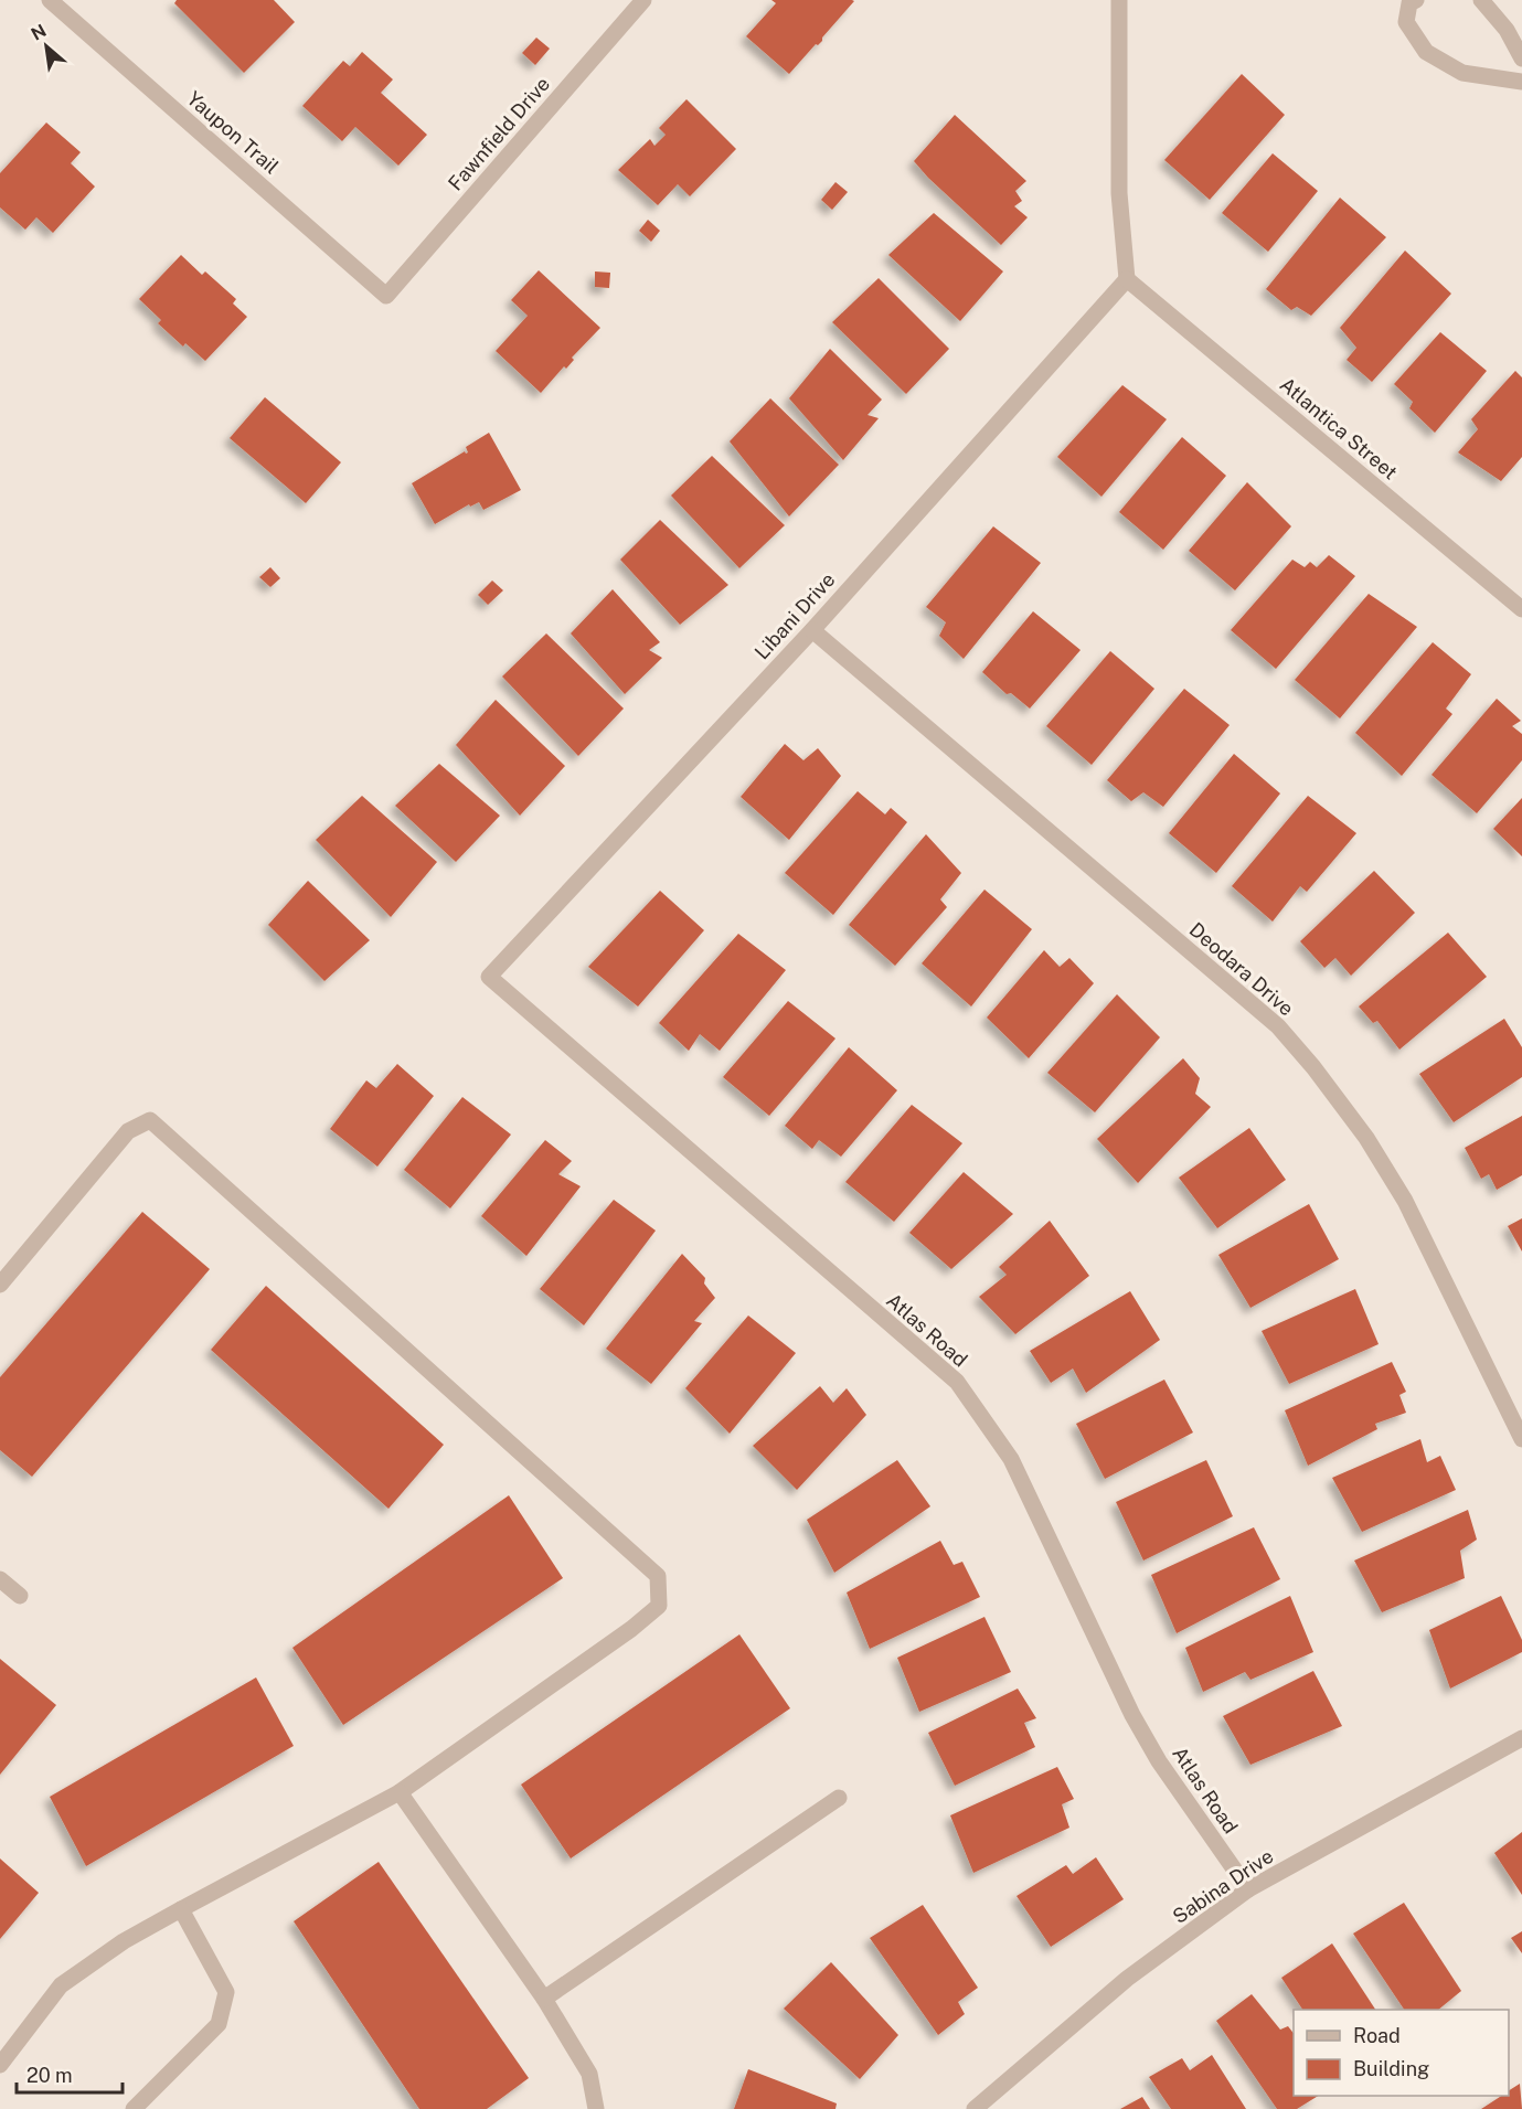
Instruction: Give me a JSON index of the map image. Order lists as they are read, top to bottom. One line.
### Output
{"streets":{"street":["Yaupon Trail","Fawnfield Drive","Atlantica Street","Libani Drive","Deodara Drive","Atlas Road","Sabina Drive"]},"crossings":[["Yaupon Trail","Fawnfield Drive"],["Atlantica Street","Libani Drive"],["Libani Drive","Deodara Drive"],["Libani Drive","Atlas Road"],["Atlas Road","Sabina Drive"]],"legend":["Road","Building"],"scale_bar":"20 m","north":"top left"}
